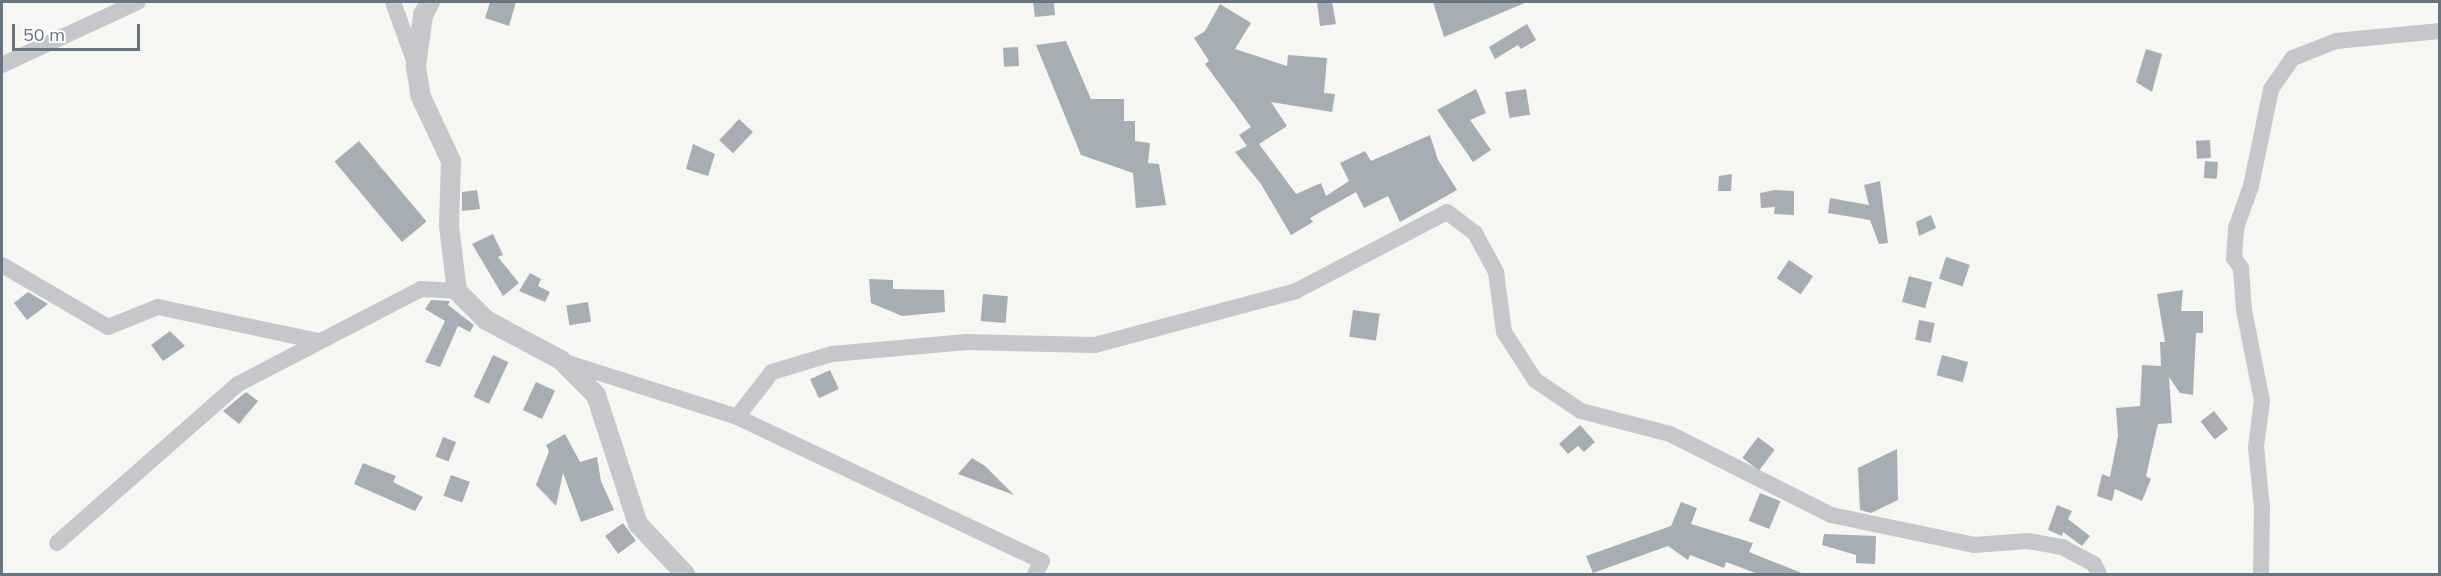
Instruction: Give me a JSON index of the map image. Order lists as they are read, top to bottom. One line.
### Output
{"scale_bar":"50 m"}
